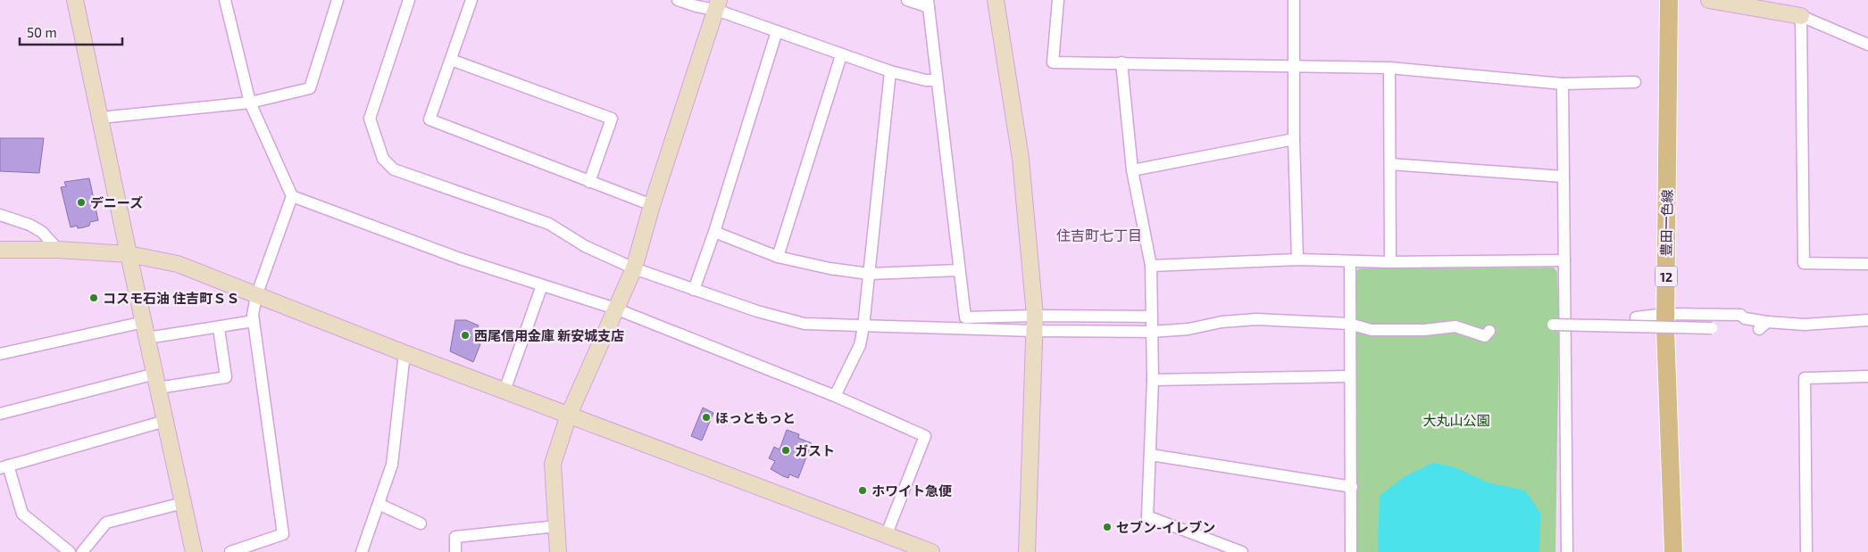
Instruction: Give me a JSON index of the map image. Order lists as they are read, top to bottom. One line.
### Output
{"streets":{"main road":["豊田一色線","12"]},"districts":["住吉町七丁目"],"parks":["大丸山公園"],"places":["デニーズ","コスモ石油 住吉町ＳＳ","西尾信用金庫 新安城支店","ほっともっと","ガスト","ホワイト急便","セブン-イレブン"],"scale_bar":"50 m"}
